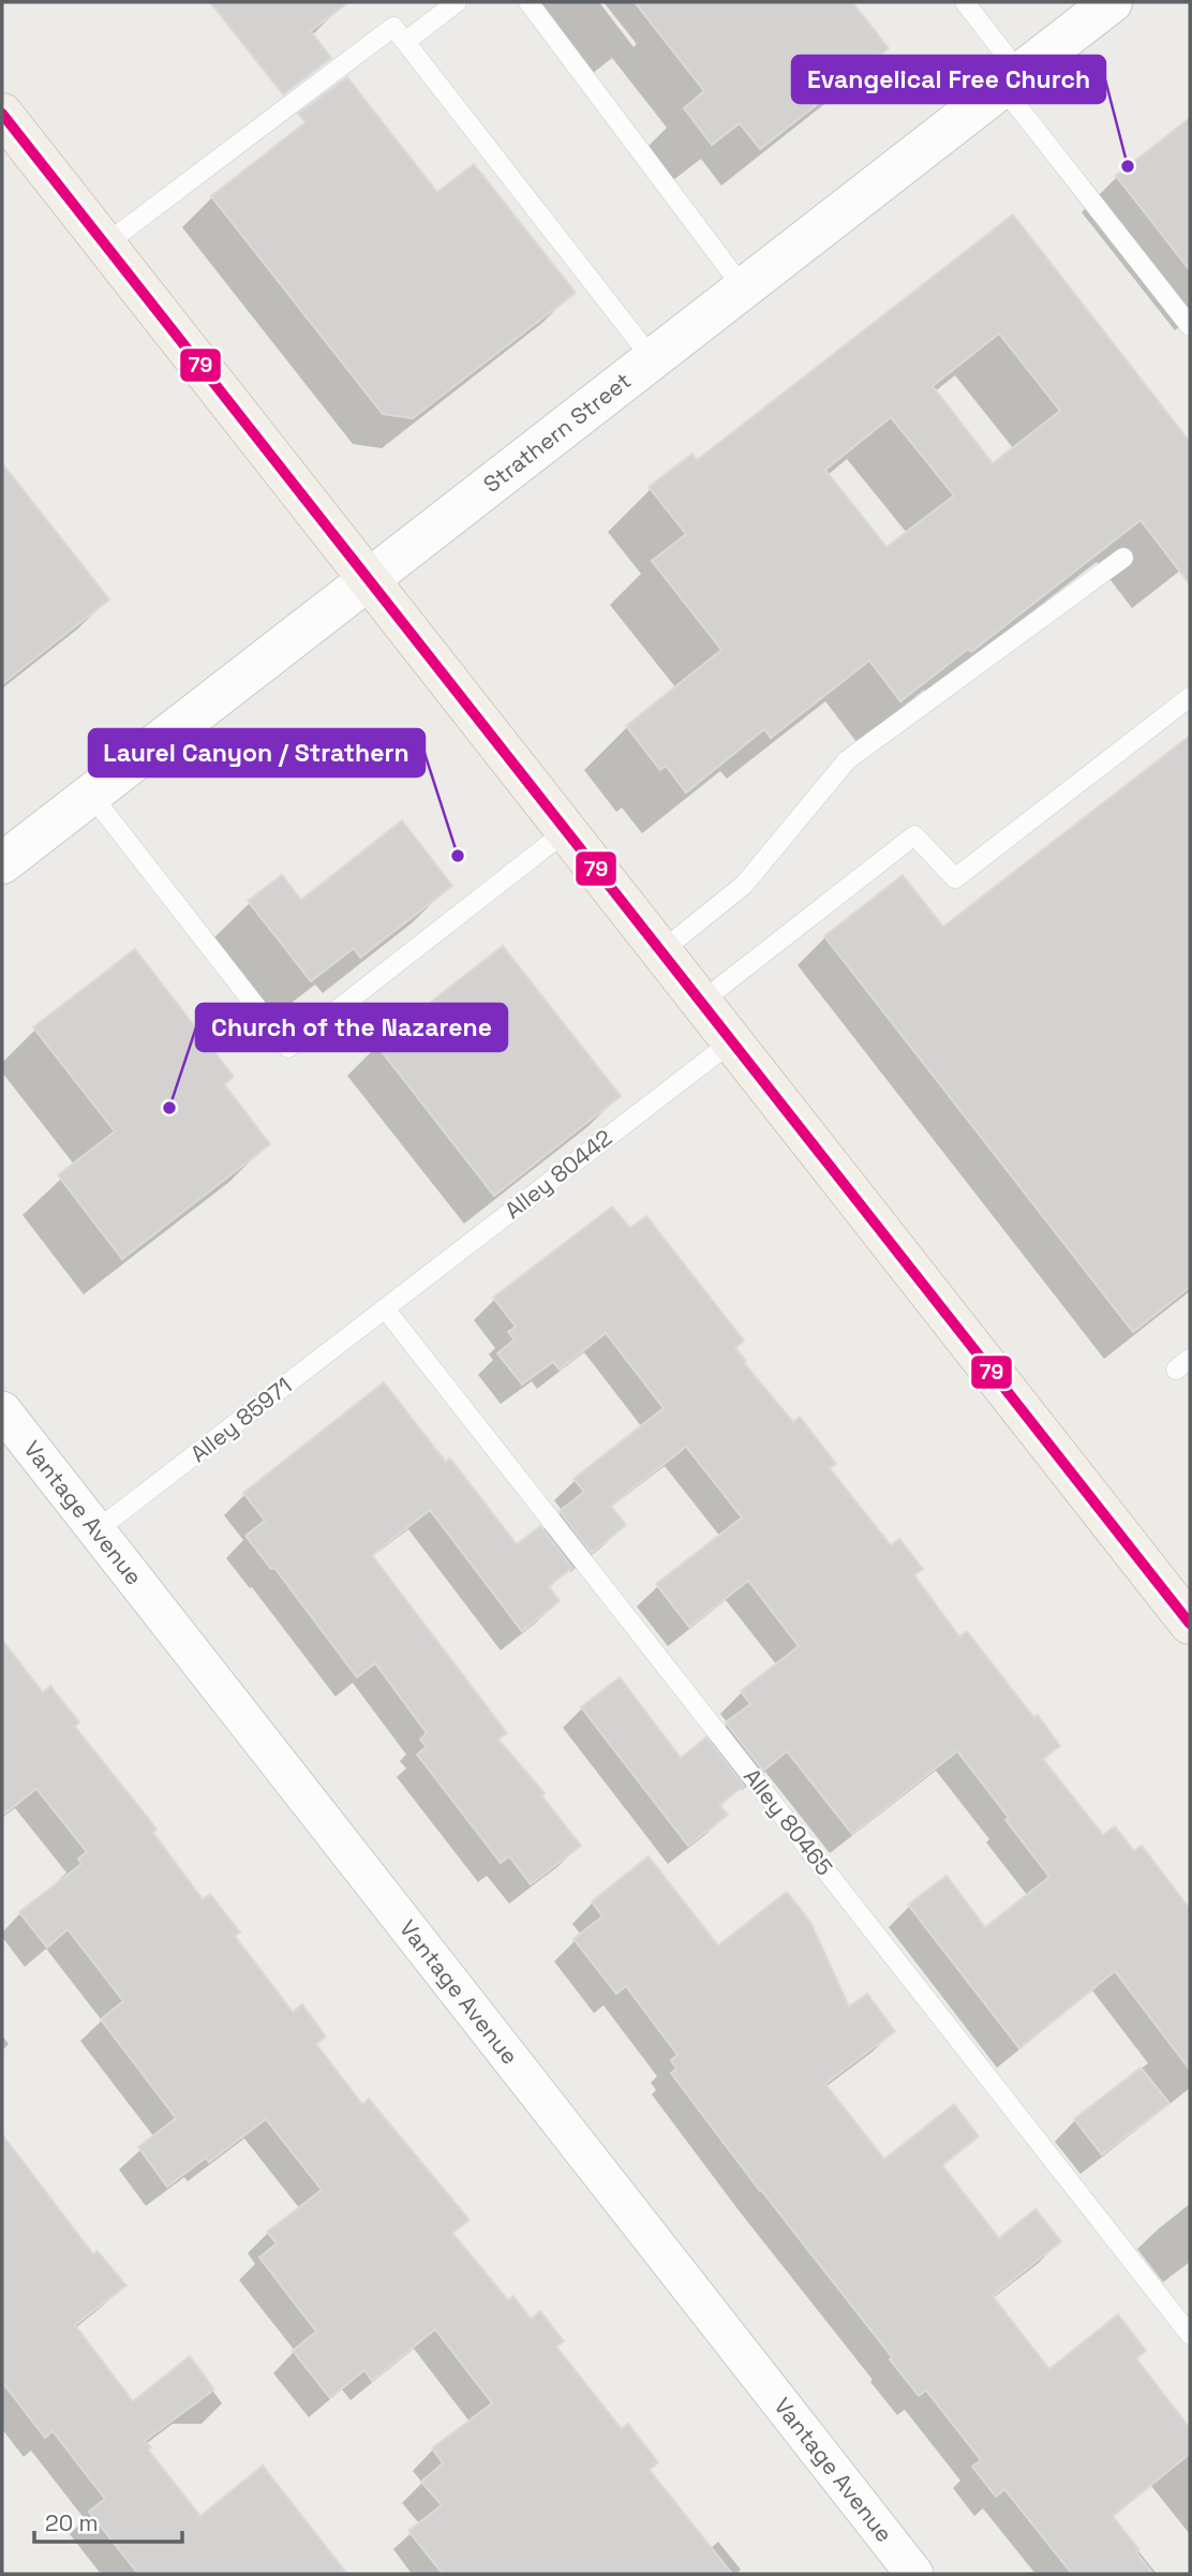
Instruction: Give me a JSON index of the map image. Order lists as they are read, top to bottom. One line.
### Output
{"streets":{"main road":["Strathern Street"],"street":["Vantage Avenue"],"lane":["Alley 80442","Alley 85971","Alley 80465"]},"crossings":[["Alley 80442","Alley 85971"],["Alley 80442","Alley 80465"],["Alley 85971","Vantage Avenue"],["Alley 85971","Alley 80465"]],"places":["Evangelical Free Church","Laurel Canyon / Strathern","Church of the Nazarene"],"lines":["transit line 79"],"scale_bar":"20 m"}
